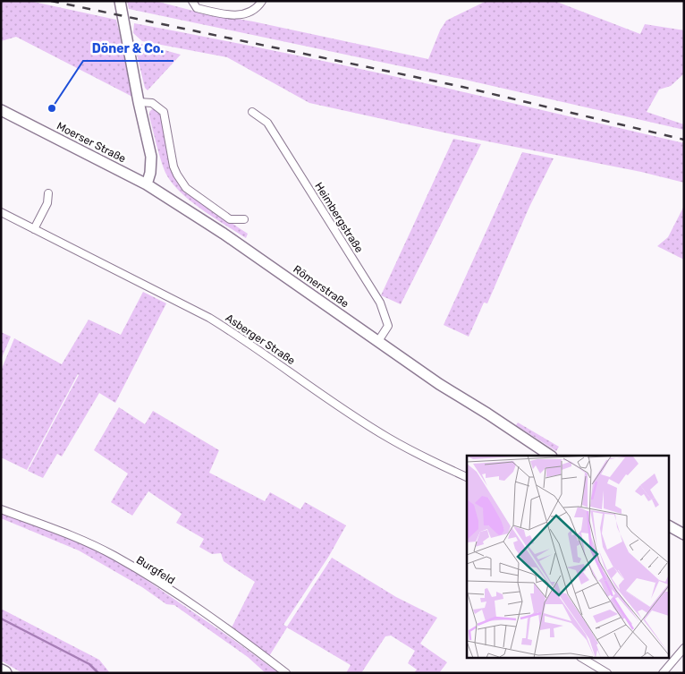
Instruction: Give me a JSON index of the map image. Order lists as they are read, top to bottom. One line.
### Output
{"streets":{"street":["Moerser Straße","Heimbergstraße","Römerstraße","Asberger Straße","Burgfeld"]},"crossings":[["Moerser Straße","Römerstraße"],["Heimbergstraße","Römerstraße"]],"places":["Döner & Co."]}
